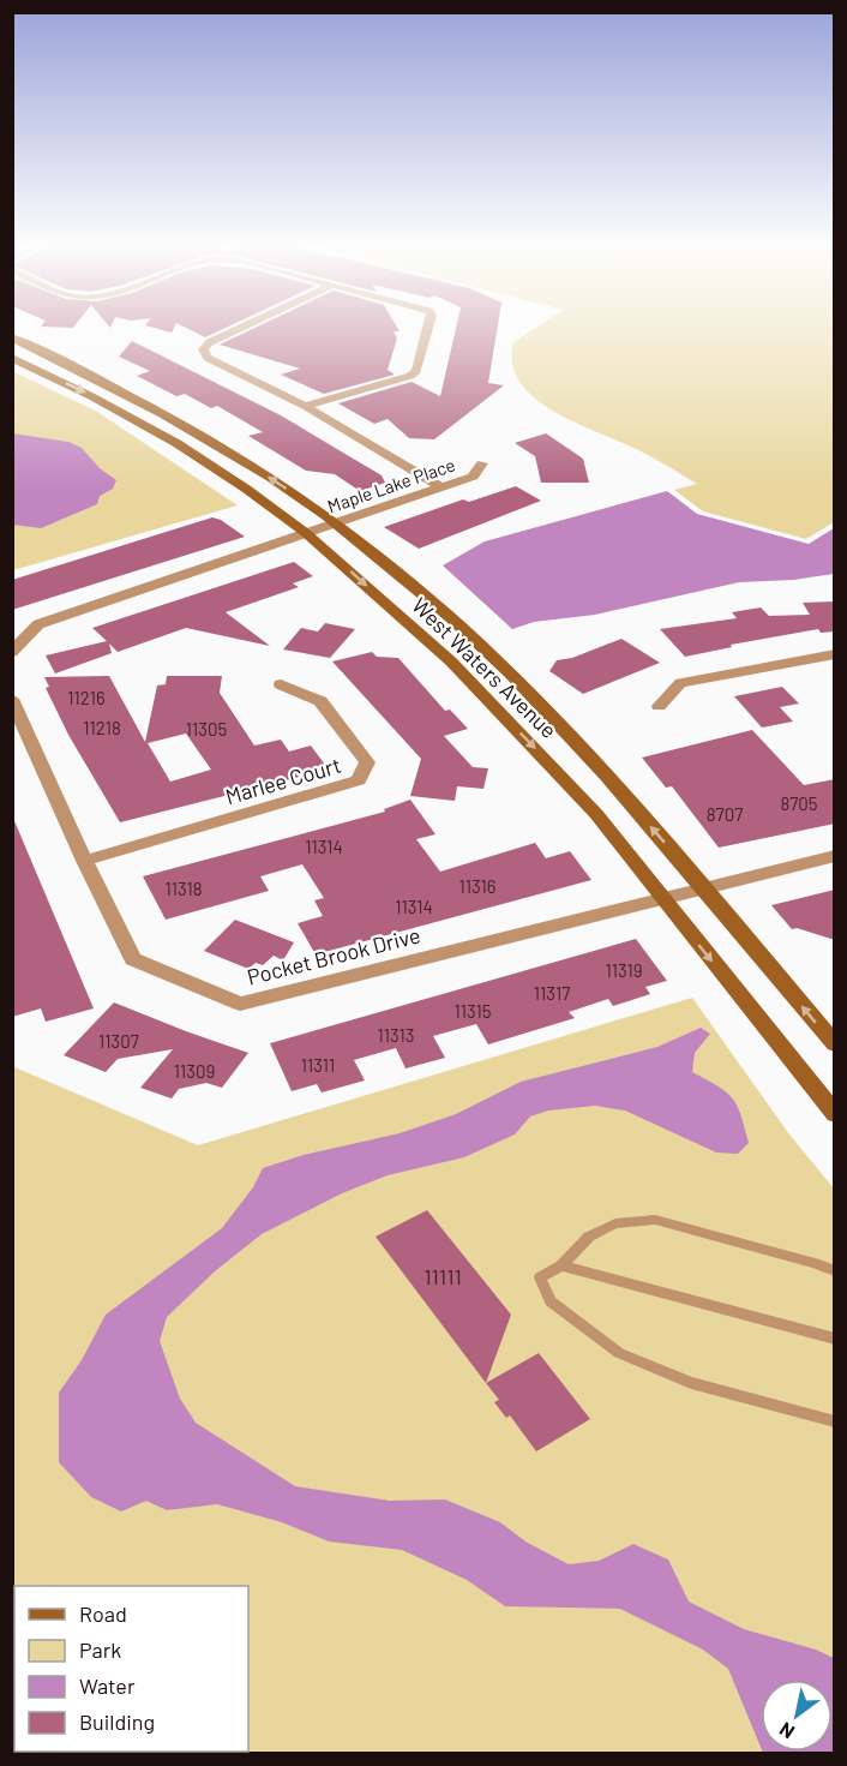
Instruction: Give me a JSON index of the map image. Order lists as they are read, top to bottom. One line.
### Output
{"streets":{"street":["Maple Lake Place","West Waters Avenue","Marlee Court","Pocket Brook Drive"]},"crossings":[["Maple Lake Place","West Waters Avenue"],["West Waters Avenue","Pocket Brook Drive"],["Marlee Court","Pocket Brook Drive"]],"house_numbers":["11216","11218","11305","8705","8707","11314","11316","11318","11314","11319","11317","11315","11313","11307","11311","11309","11111"],"legend":["Road","Park","Water","Building"],"north":"bottom left"}
